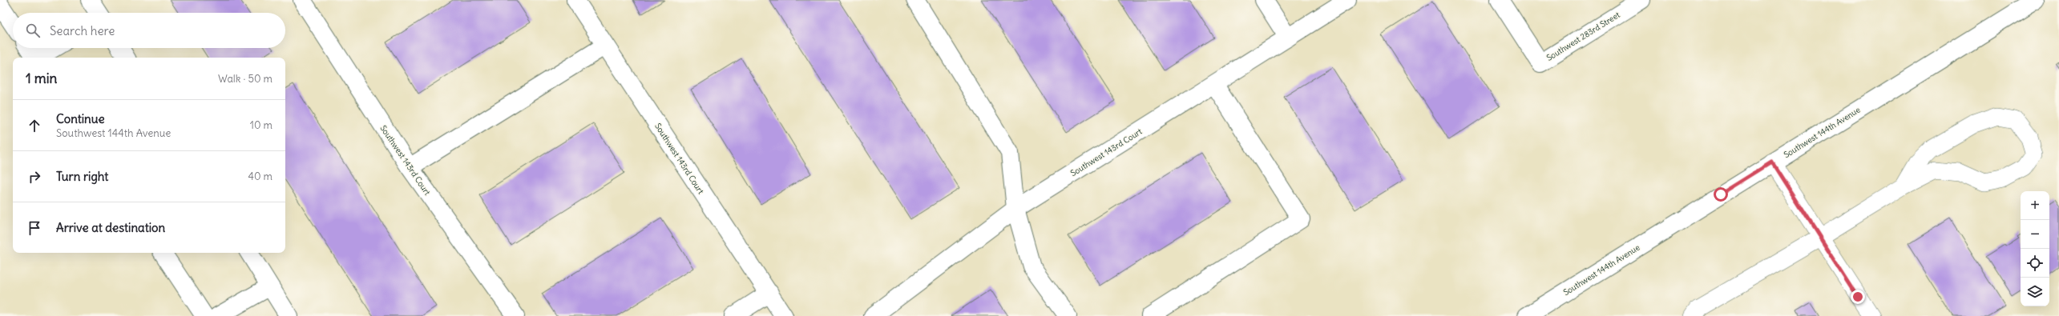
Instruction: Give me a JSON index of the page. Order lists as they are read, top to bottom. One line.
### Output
{"streets":{"street":["Southwest 283rd Street","Southwest 144th Avenue","Southwest 143rd Court"]},"page":{"search":"Search here","heading":["1 min","Walk · 50 m"],"list":[["Continue","Southwest 144th Avenue","10 m"],["Turn right","40 m"],"Arrive at destination"],"map_buttons":["+","−"]}}
